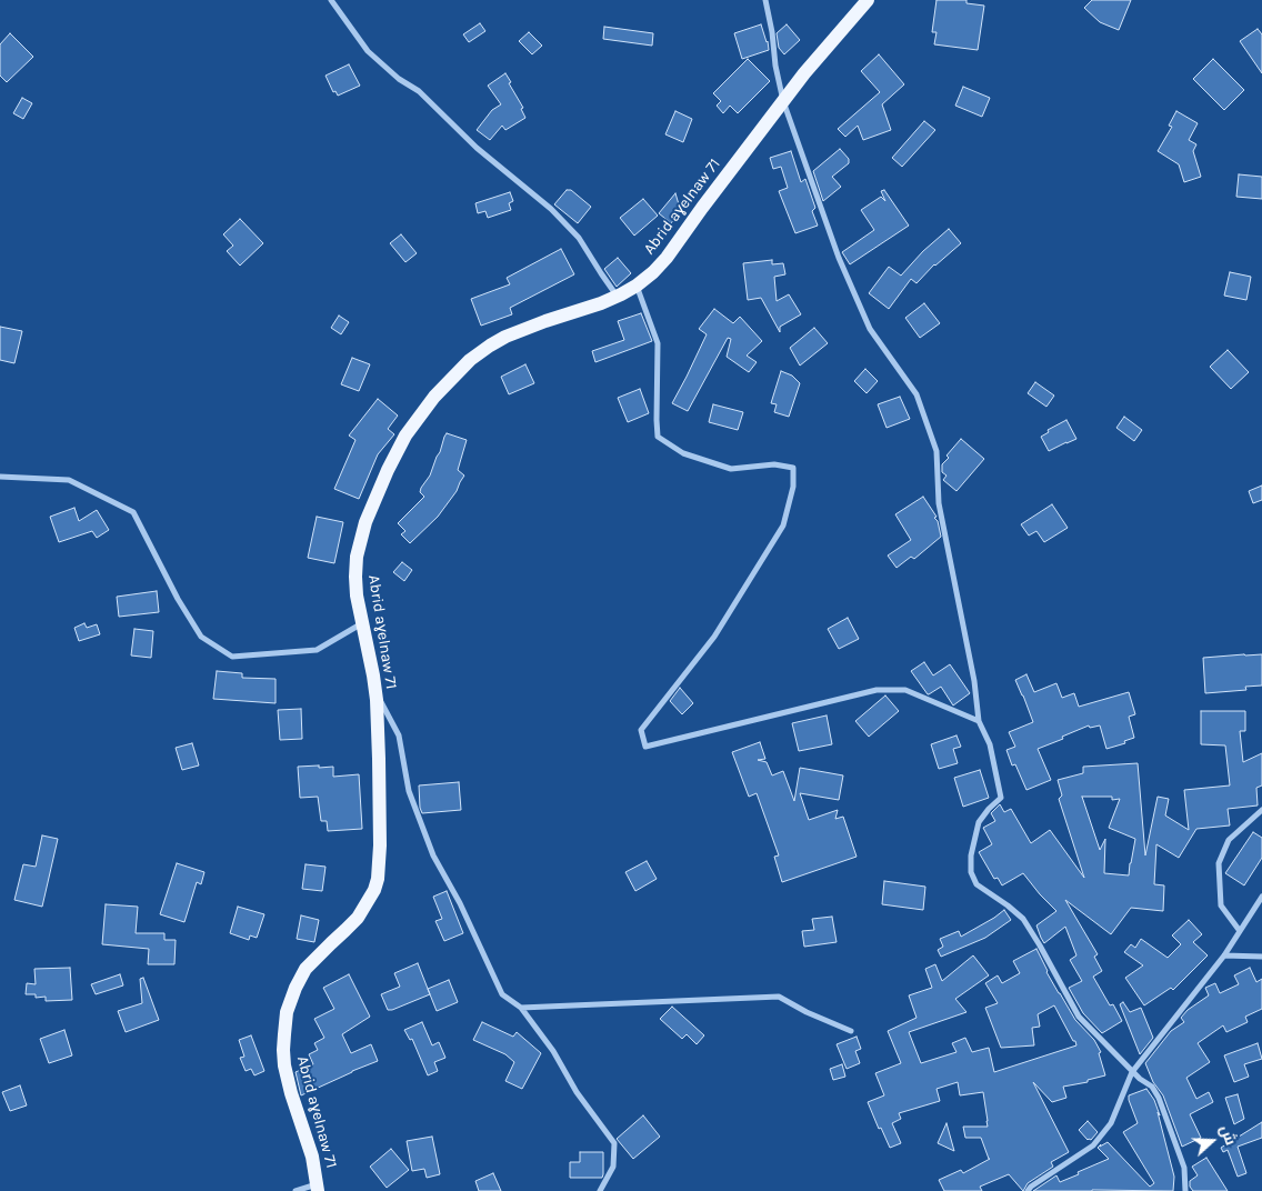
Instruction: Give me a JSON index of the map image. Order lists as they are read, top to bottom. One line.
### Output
{"streets":{"main road":["Abrid aɣelnaw 71"]},"north":"right"}
